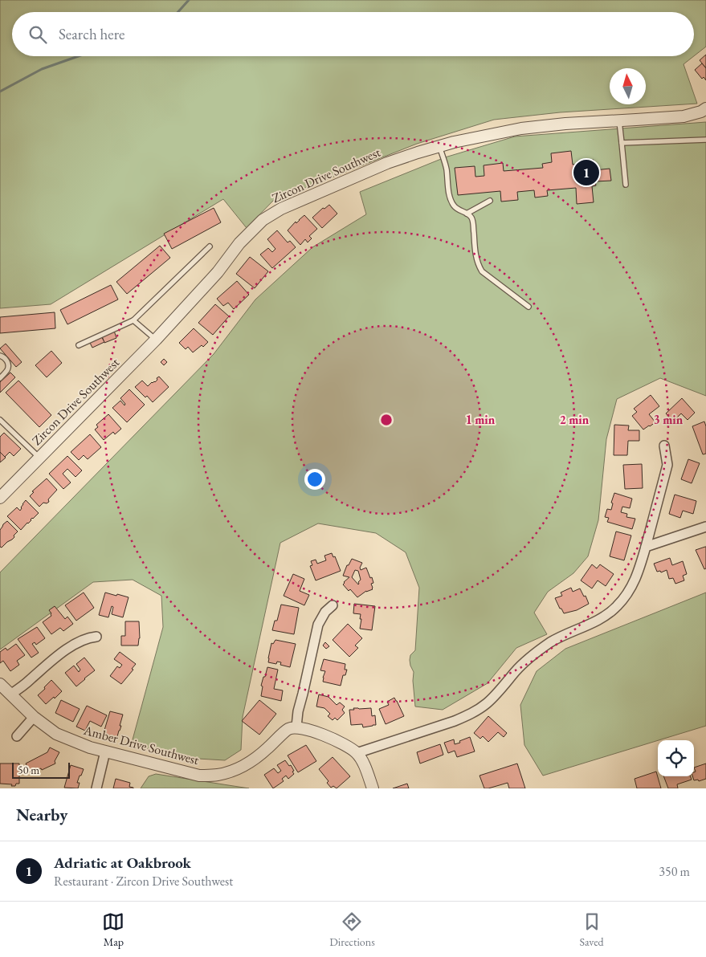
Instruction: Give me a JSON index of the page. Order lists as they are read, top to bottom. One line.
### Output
{"streets":{"street":["Zircon Drive Southwest","Amber Drive Southwest"]},"scale_bar":"50 m","north":"top","page":{"search":"Search here","pins":"1","scale":"50 m","heading":"Nearby","list":[{"mark":"1","name":"Adriatic at Oakbrook","note":"Restaurant · Zircon Drive Southwest","value":"350 m"}],"nav":["Map","Directions","Saved"]},"rings":["1 min","2 min","3 min"]}
